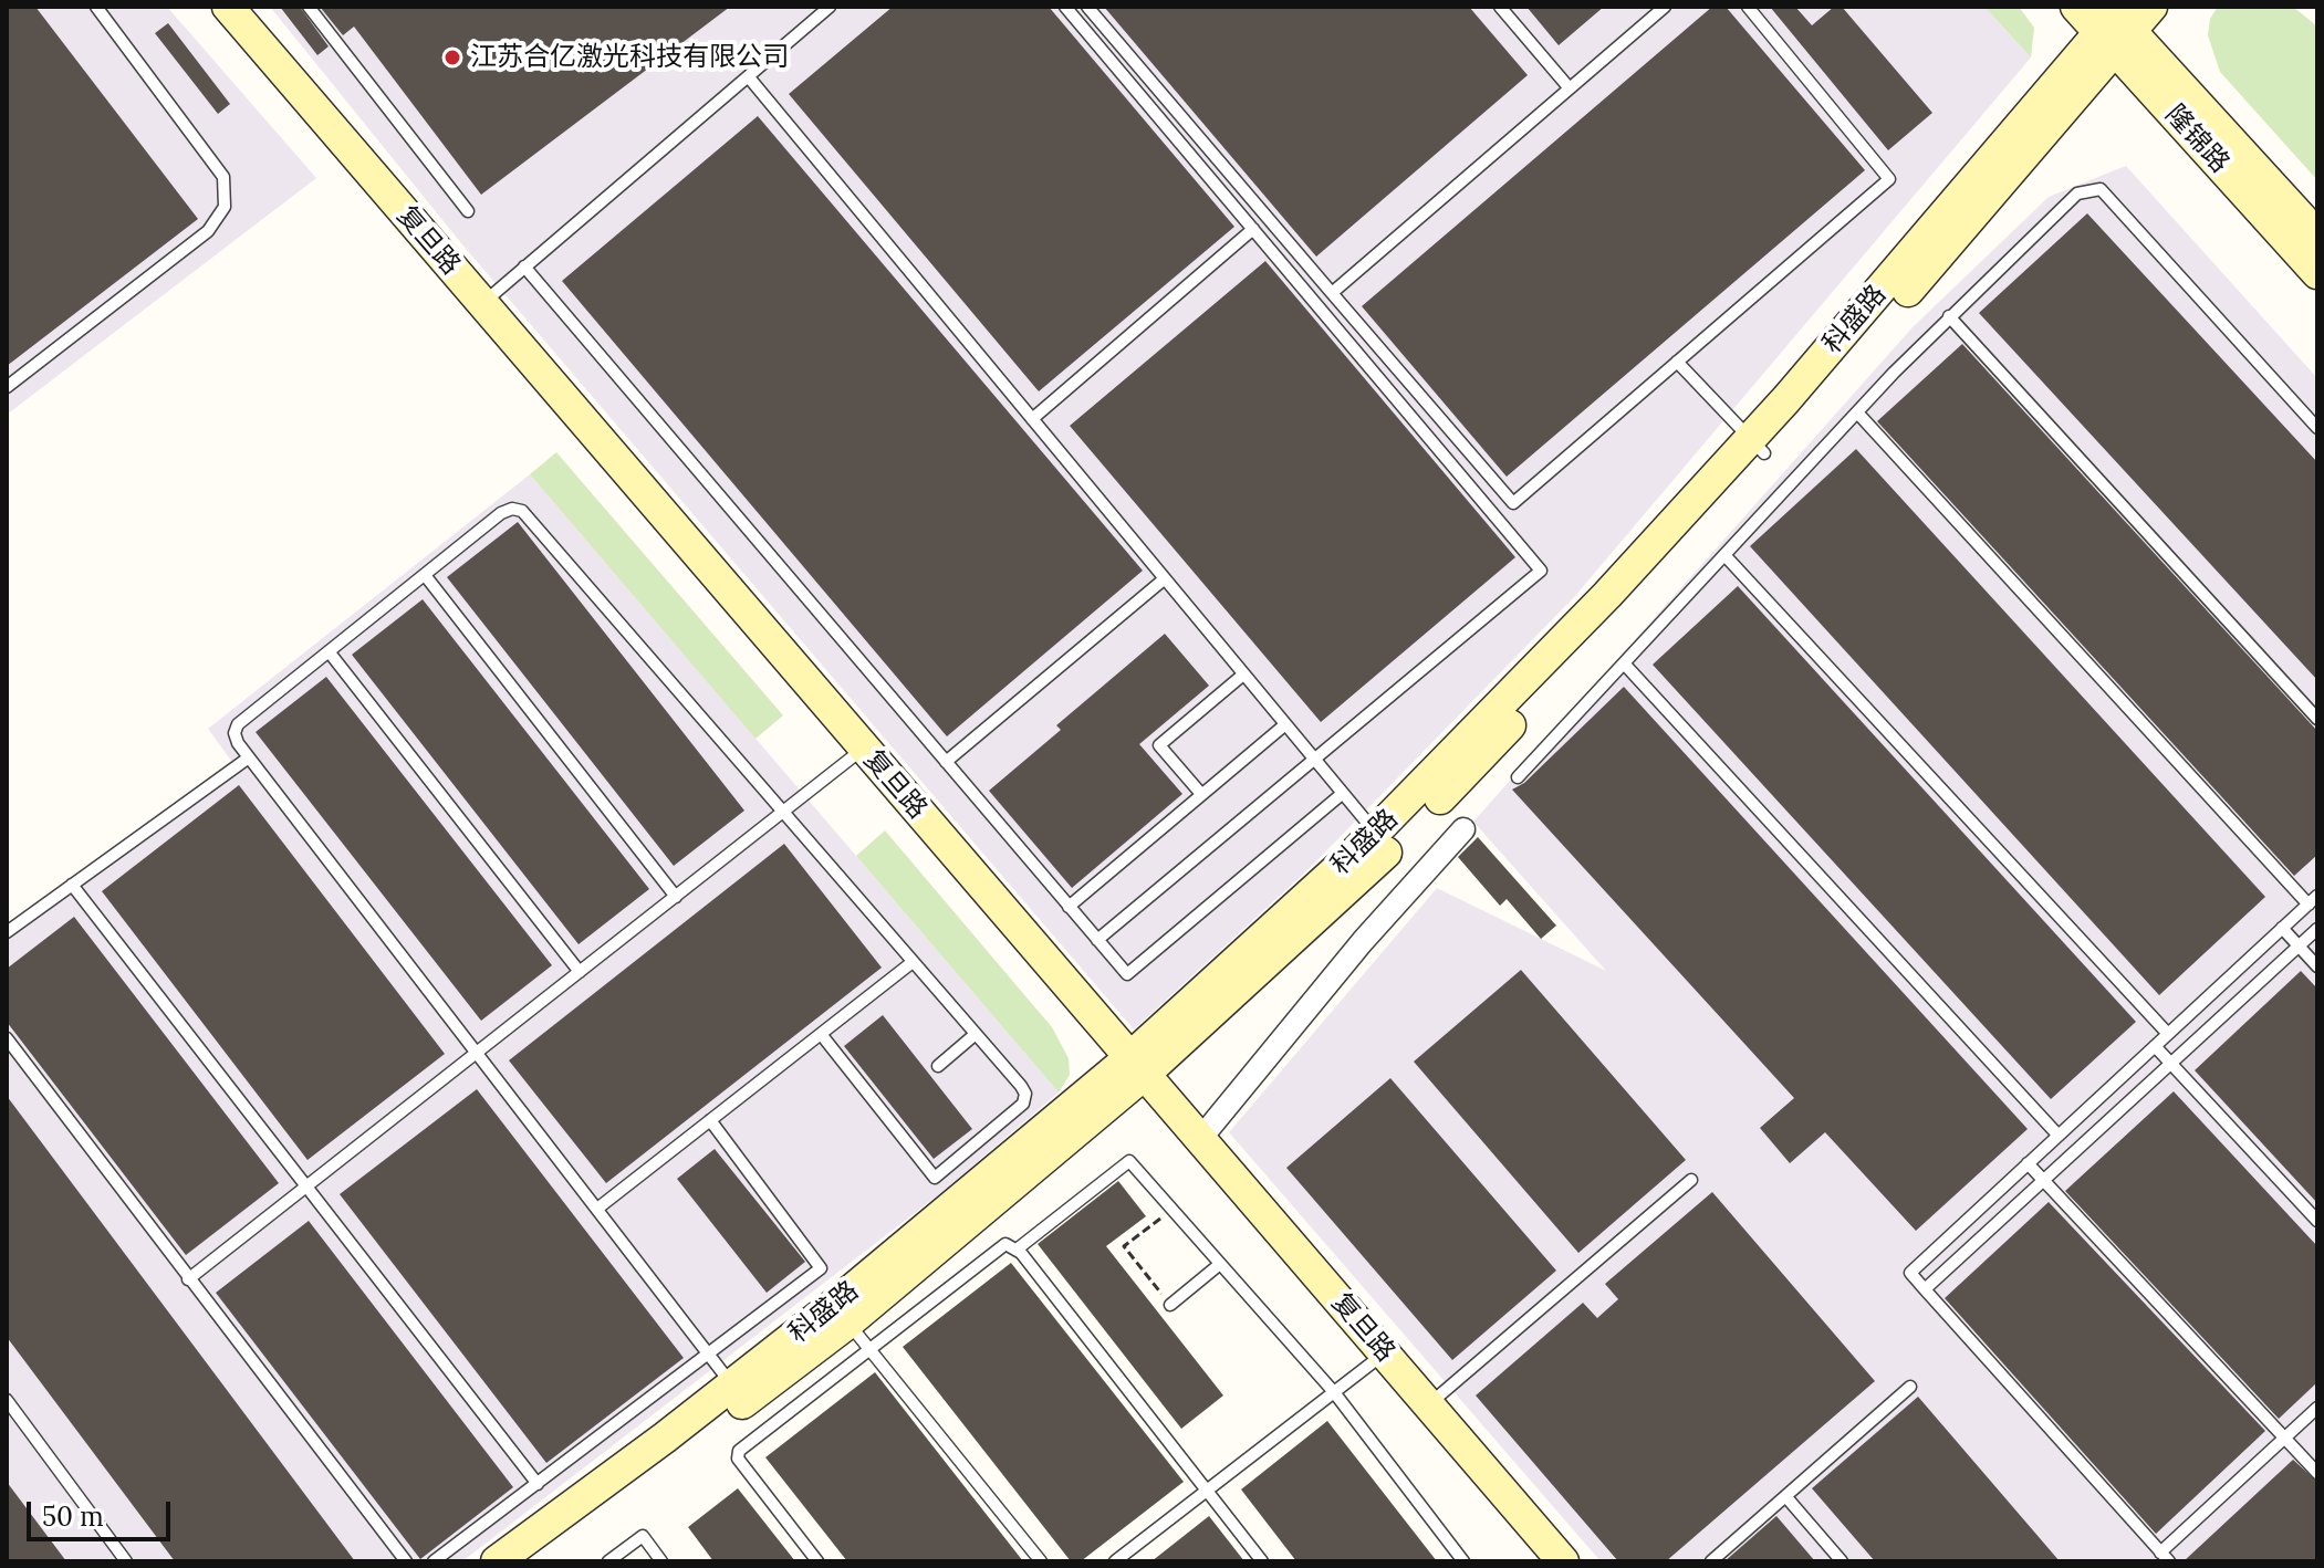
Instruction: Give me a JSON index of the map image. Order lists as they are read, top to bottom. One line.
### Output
{"streets":{"street":["隆锦路","复旦路","科盛路"]},"crossings":[["隆锦路","科盛路"],["复旦路","科盛路"]],"places":["江苏合亿激光科技有限公司"],"scale_bar":"50 m"}
